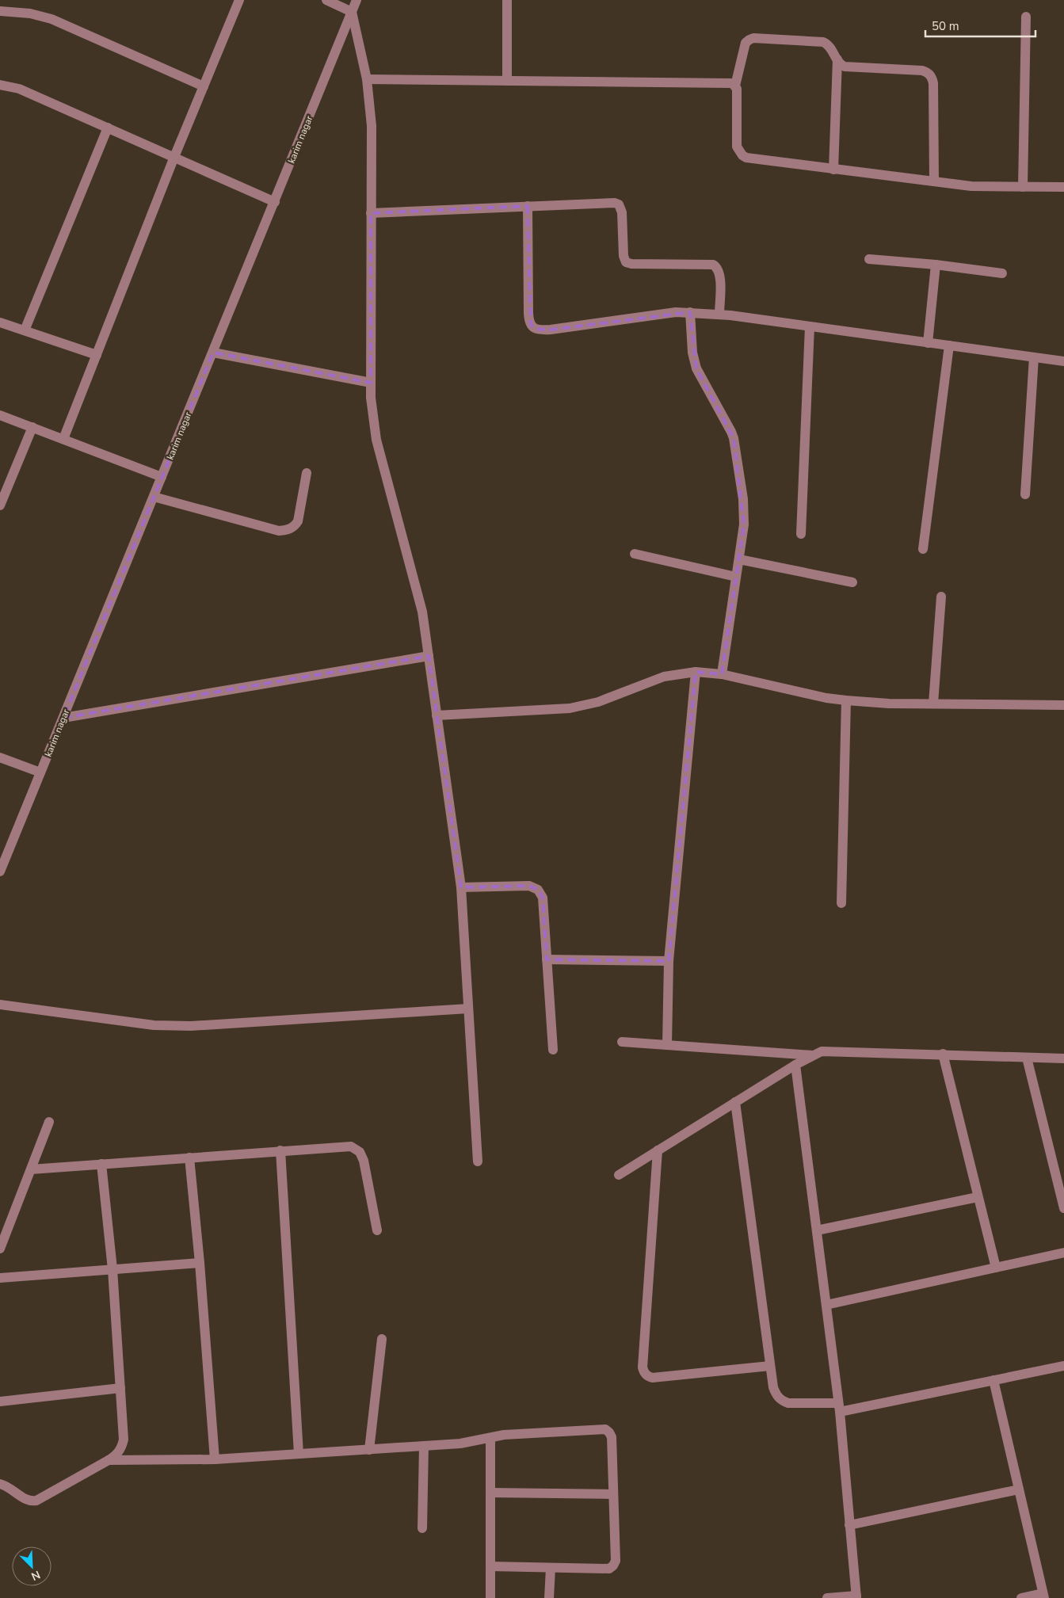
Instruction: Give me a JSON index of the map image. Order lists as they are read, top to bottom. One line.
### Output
{"streets":{"street":["karim nagar"]},"scale_bar":"50 m","north":"bottom right"}
